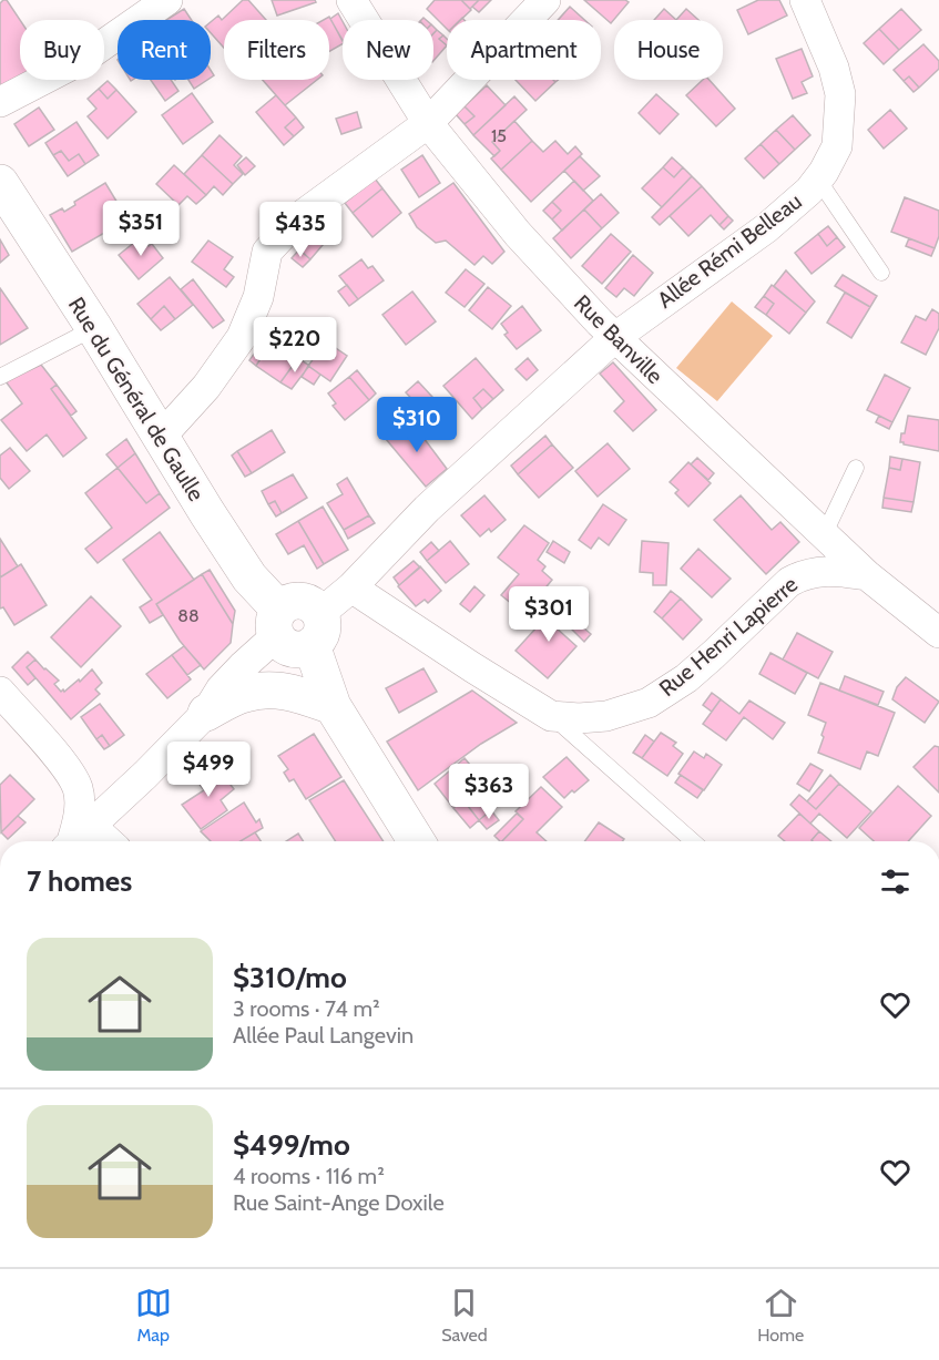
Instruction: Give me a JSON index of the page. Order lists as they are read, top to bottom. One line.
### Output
{"streets":{"main road":["Rue du Général de Gaulle"],"street":["Allée Rémi Belleau","Rue Banville","Rue Henri Lapierre"]},"crossings":[["Allée Rémi Belleau","Rue Banville"],["Allée Rémi Belleau","Rue Henri Lapierre"],["Rue Banville","Rue Henri Lapierre"]],"house_numbers":["15","88"],"page":{"chip":["Buy","Rent","Filters","New","Apartment","House"],"price":["$351","$435","$220","$310","$301","$499","$363"],"heading":"7 homes","list":[{"name":"$310/mo","note":"3 rooms · 74 m² · Allée Paul Langevin"},{"name":"$499/mo","note":"4 rooms · 116 m² · Rue Saint-Ange Doxile"}],"tabs":["Map","Saved","Home"]}}
